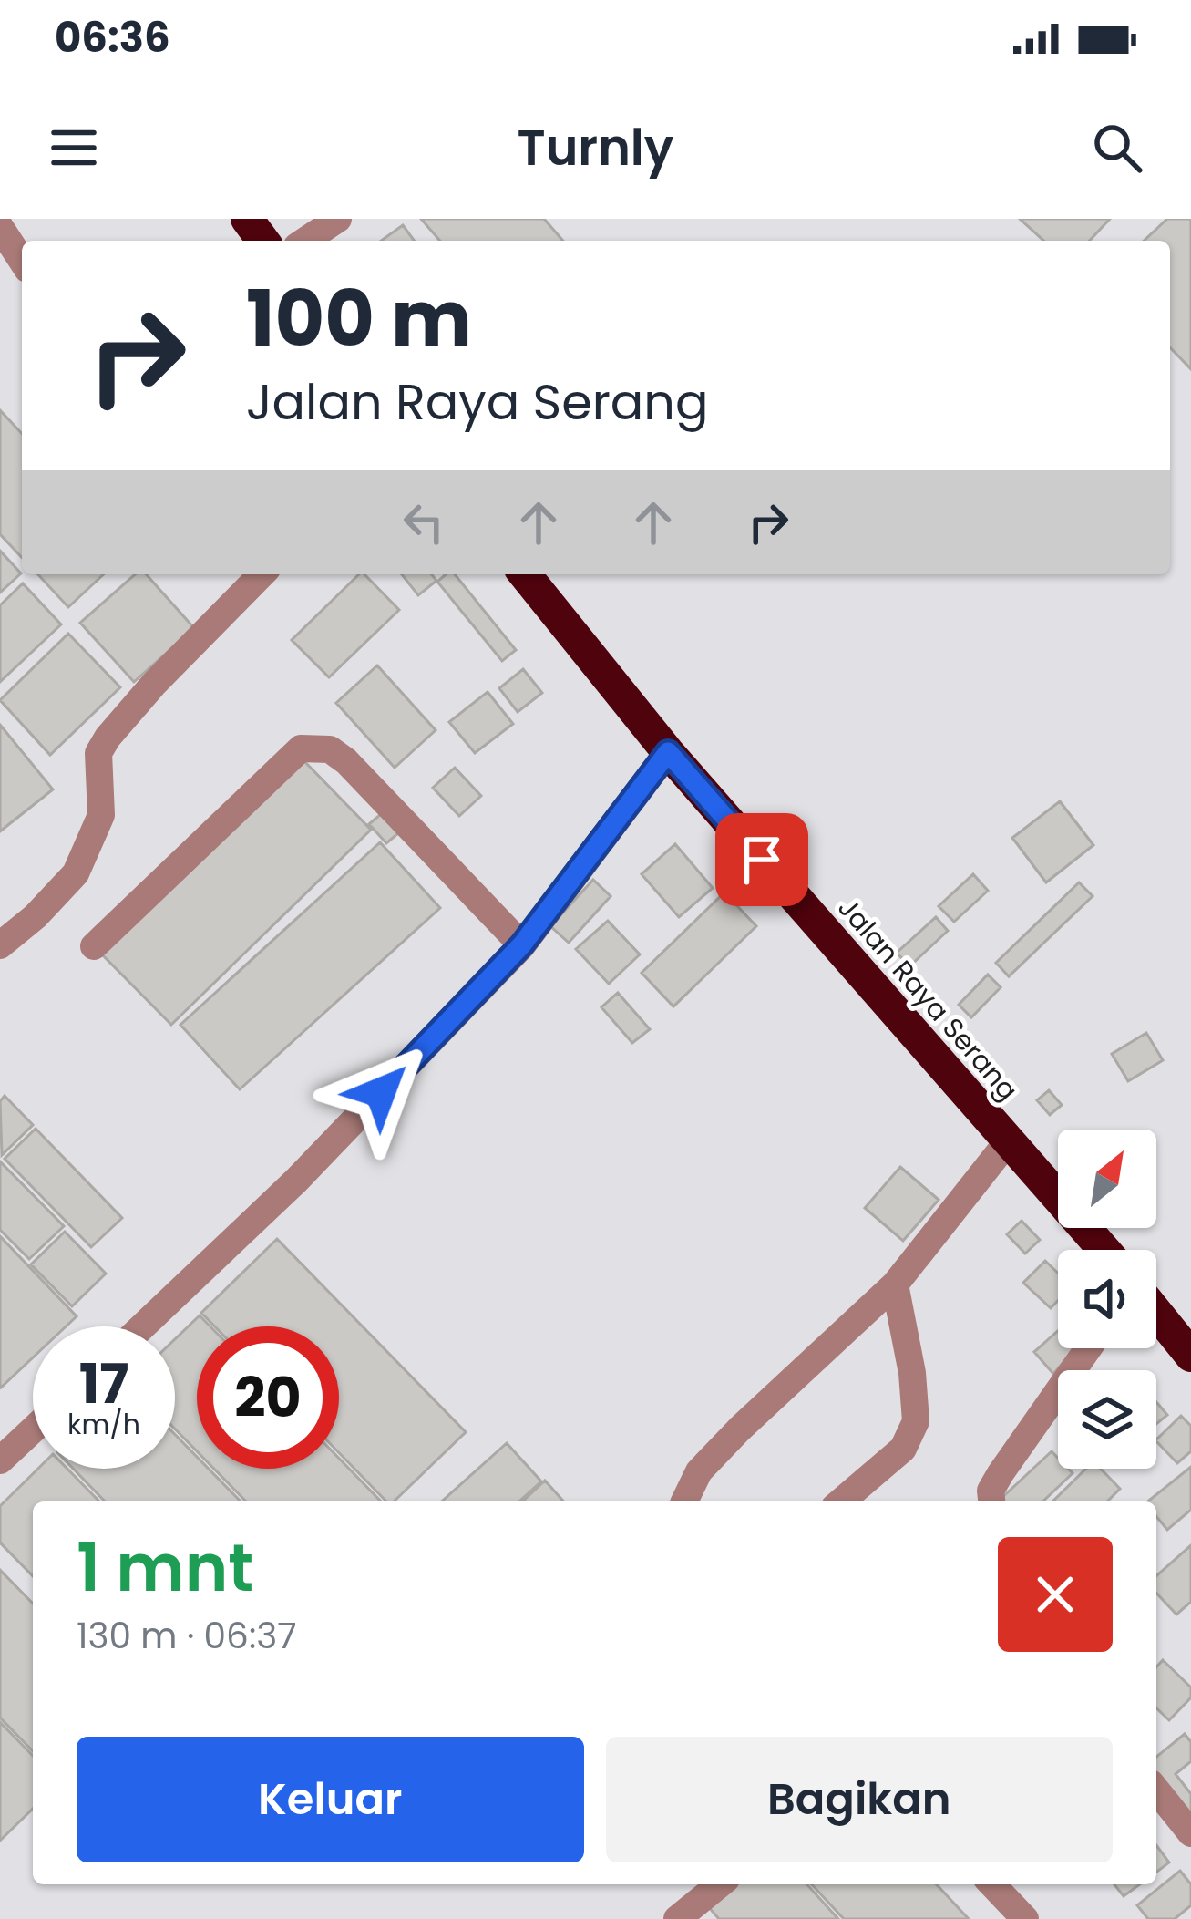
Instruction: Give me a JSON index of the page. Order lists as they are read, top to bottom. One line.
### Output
{"streets":{"highway":["Jalan Raya Serang"]},"north":"top right","page":{"status":"06:36","header":"Turnly","turn":["100 m","Jalan Raya Serang"],"speed":"17 km/h","limit":"20","heading":["1 mnt","130 m · 06:37"],"buttons":["Keluar","Bagikan"]}}
